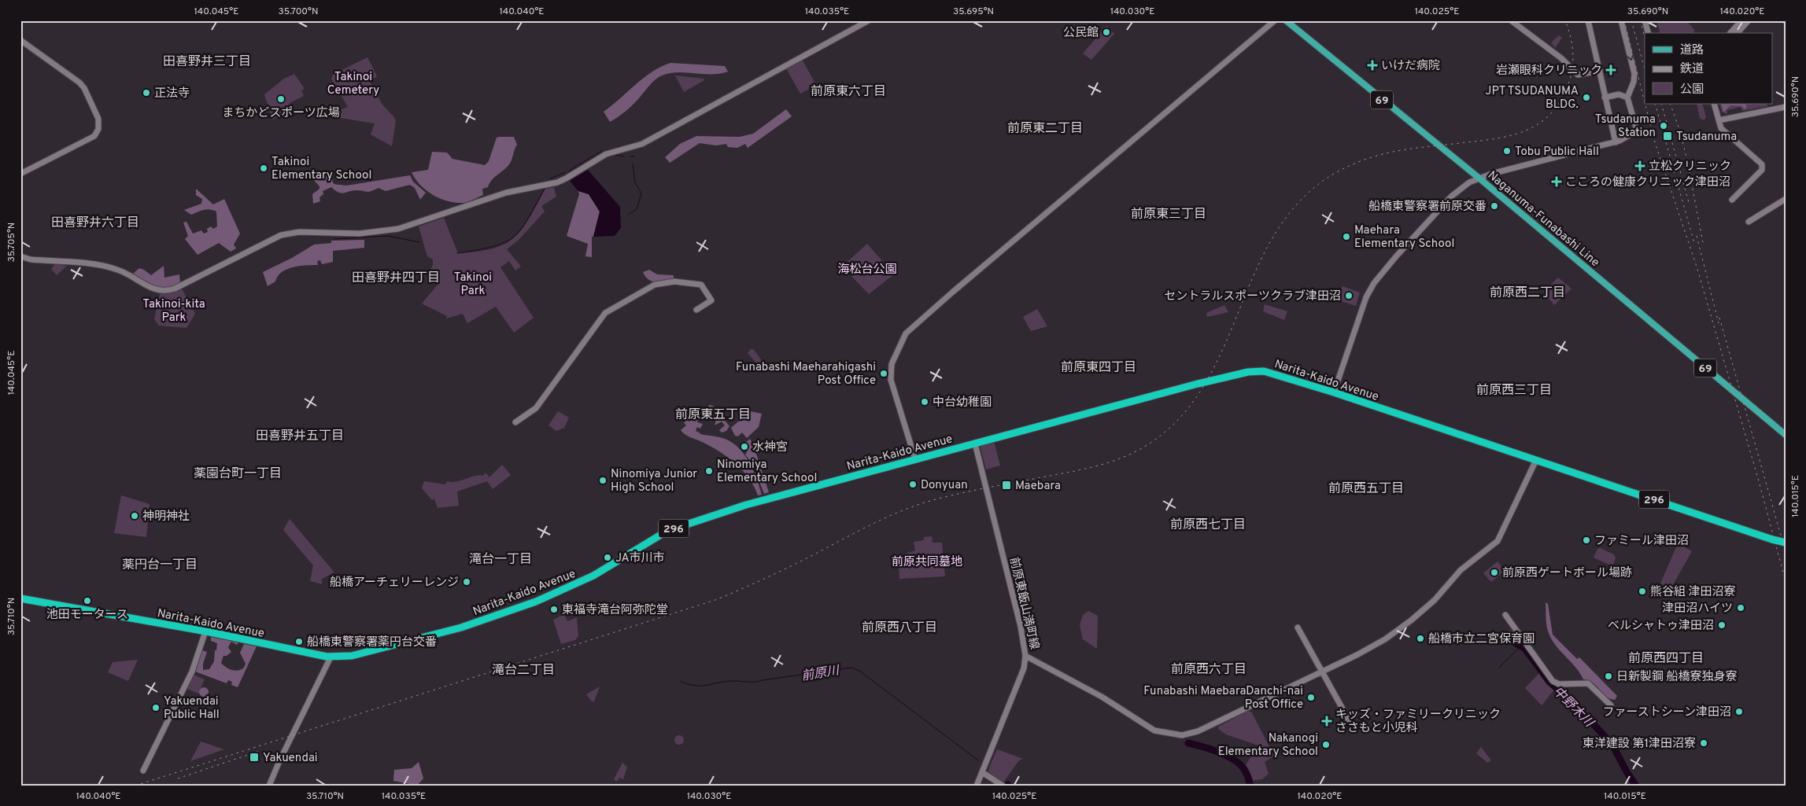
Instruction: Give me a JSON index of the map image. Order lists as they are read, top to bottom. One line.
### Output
{"streets":{"highway":["Narita-Kaido Avenue","296"],"main road":["69","Naganuma-Funabashi Line"],"street":["前原東飯山満町線"]},"crossings":[["Narita-Kaido Avenue","前原東飯山満町線"]],"districts":["田喜野井三丁目","前原東六丁目","前原東二丁目","前原東三丁目","田喜野井六丁目","田喜野井四丁目","前原西二丁目","前原東四丁目","前原西三丁目","前原東五丁目","田喜野井五丁目","薬園台町一丁目","前原西五丁目","前原西七丁目","滝台一丁目","薬円台一丁目","前原西八丁目","前原西四丁目","前原西六丁目","滝台二丁目"],"water":["前原川","中野木川"],"parks":["Takinoi Cemetery","海松台公園","Takinoi Park","Takinoi-kita Park","前原共同墓地"],"places":{"other":["公民館","正法寺","JPT TSUDANUMA BLDG.","まちかどスポーツ広場","Tsudanuma Station","Tobu Public Hall","Takinoi Elementary School","船橋東警察署前原交番","Maehara Elementary School","セントラルスポーツクラブ津田沼","Funabashi Maeharahigashi Post Office","中台幼稚園","水神宮","Ninomiya Elementary School","Ninomiya Junior High School","Donyuan","神明神社","ファミール津田沼","JA市川市","前原西ゲートボール場跡","船橋アーチェリーレンジ","熊谷組 津田沼寮","池田モータース","津田沼ハイツ","東福寺滝台阿弥陀堂","ベルシャトゥ津田沼","船橋市立二宮保育園","船橋東警察署薬円台交番","日新製鋼 船橋寮独身寮","Funabashi MaebaraDanchi-nai Post Office","Yakuendai Public Hall","ファーストシーン津田沼","東洋建設 第1津田沼寮","Nakanogi Elementary School"],"health":["いけだ病院","岩瀬眼科クリニック","立松クリニック","こころの健康クリニック津田沼","キッズ・ファミリークリニック ささもと小児科"],"transit":["Tsudanuma","Maebara","Yakuendai"]},"legend":["道路","鉄道","公園"],"coordinates":["140.045°E","35.700°N","140.040°E","140.035°E","35.695°N","140.030°E","140.025°E","35.690°N","140.020°E","35.705°N","140.015°E","35.710°N"]}
